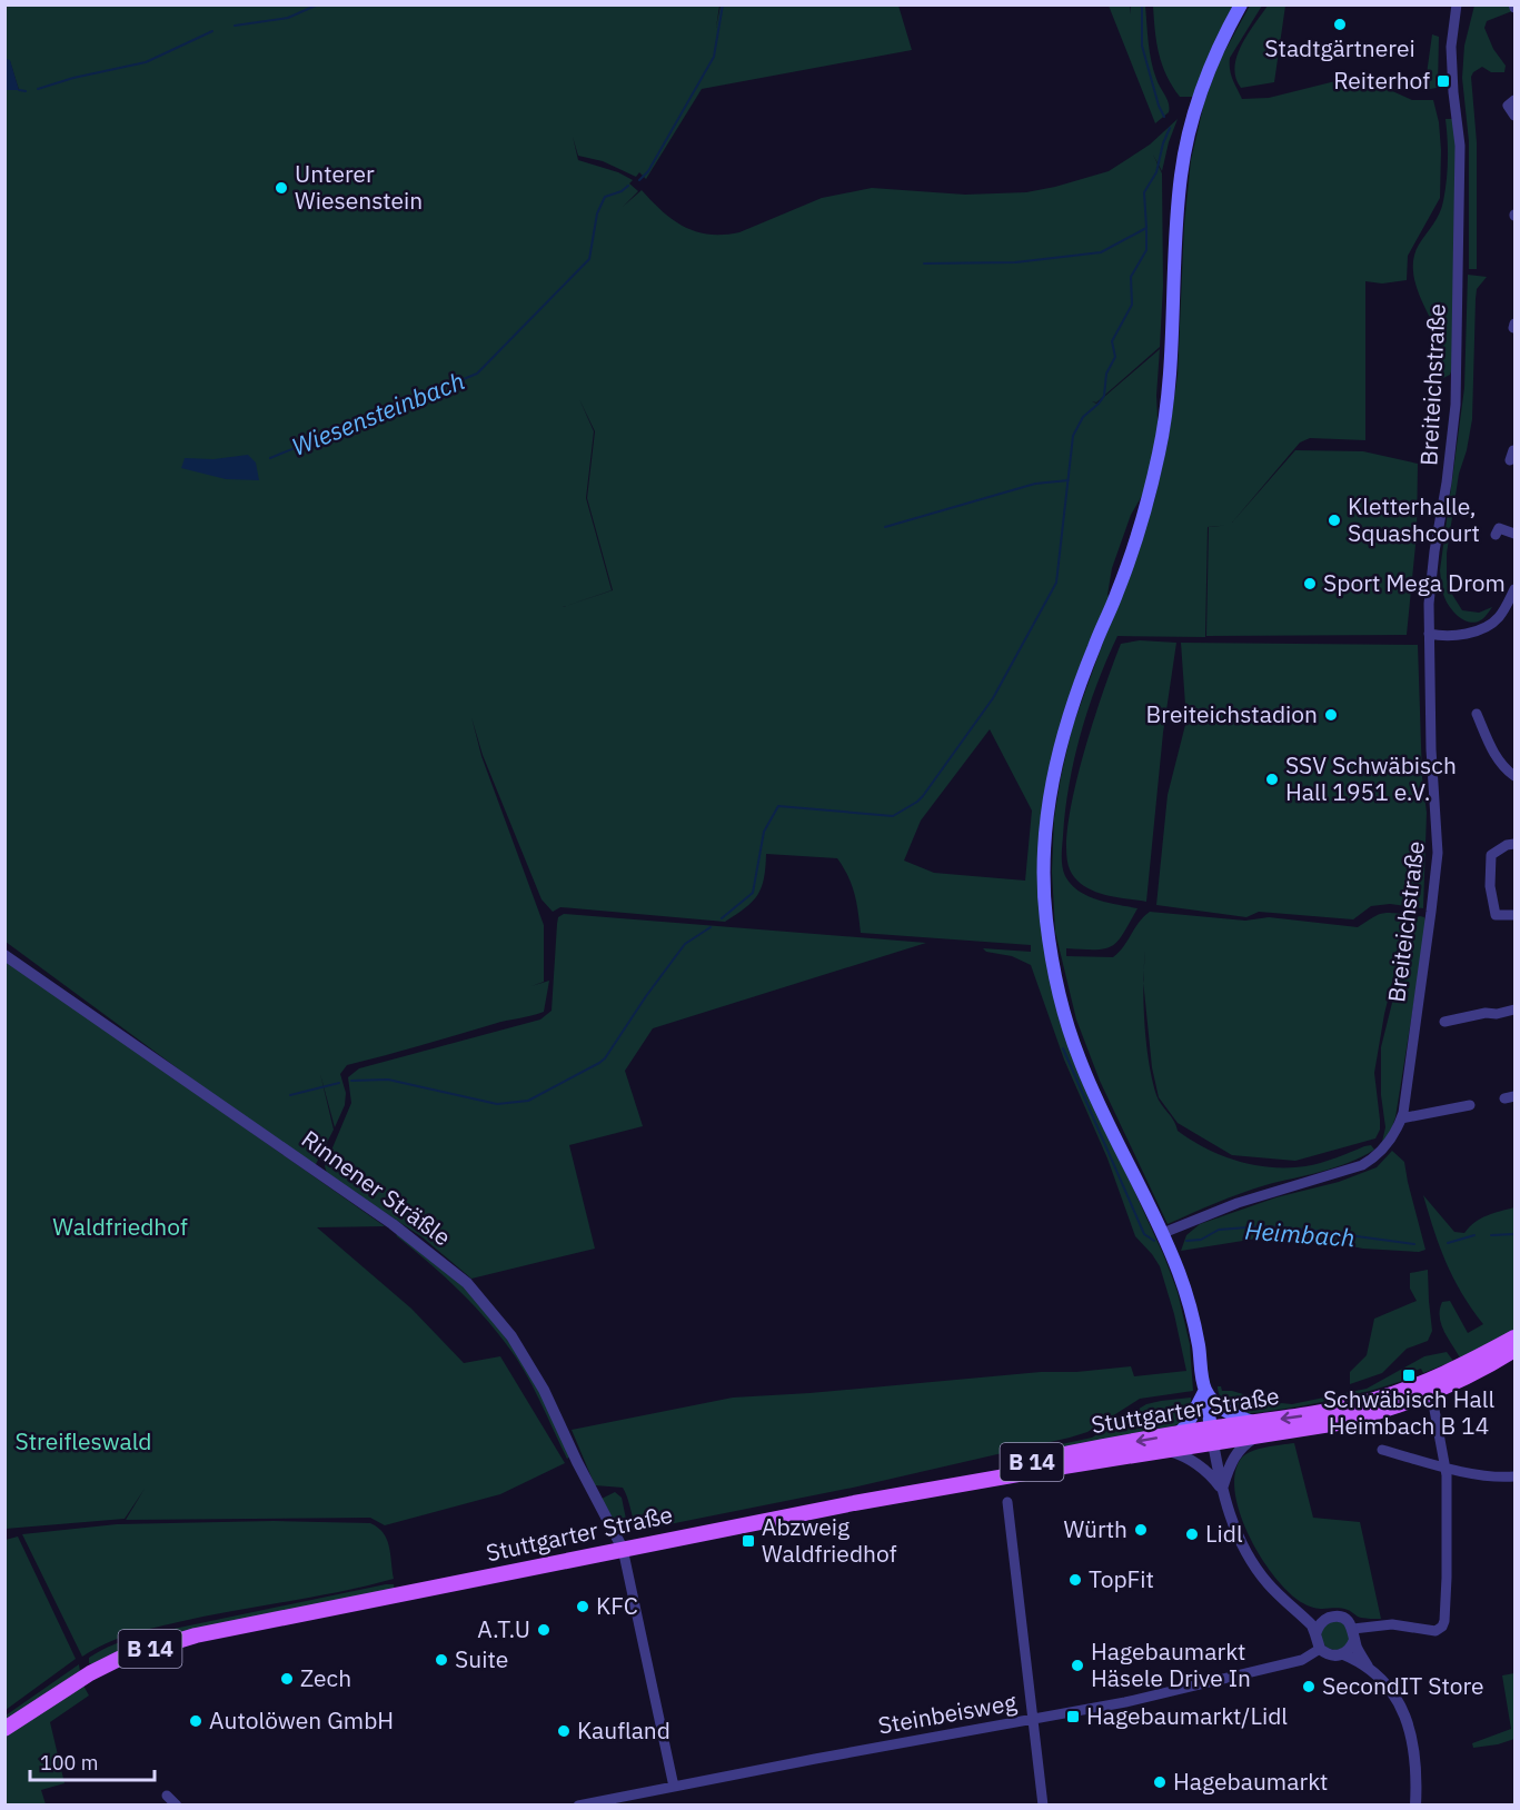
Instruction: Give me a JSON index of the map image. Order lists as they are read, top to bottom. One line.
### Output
{"streets":{"main road":["Stuttgarter Straße","B 14"],"street":["Breiteichstraße","Rinnener Sträßle","Steinbeisweg"]},"crossings":[["Rinnener Sträßle","Stuttgarter Straße"]],"water":["Wiesensteinbach","Heimbach"],"parks":["Waldfriedhof","Streifleswald"],"places":{"other":["Stadtgärtnerei","Unterer Wiesenstein","Kletterhalle, Squashcourt","Sport Mega Drom","Breiteichstadion","SSV Schwäbisch Hall 1951 e.V.","Würth","Lidl","TopFit","KFC","A.T.U","Suite","Hagebaumarkt Häsele Drive In","Zech","SecondIT Store","Autolöwen GmbH","Kaufland","Hagebaumarkt"],"transit":["Reiterhof","Schwäbisch Hall Heimbach B 14","Abzweig Waldfriedhof","Hagebaumarkt/Lidl"]},"scale_bar":"100 m"}
